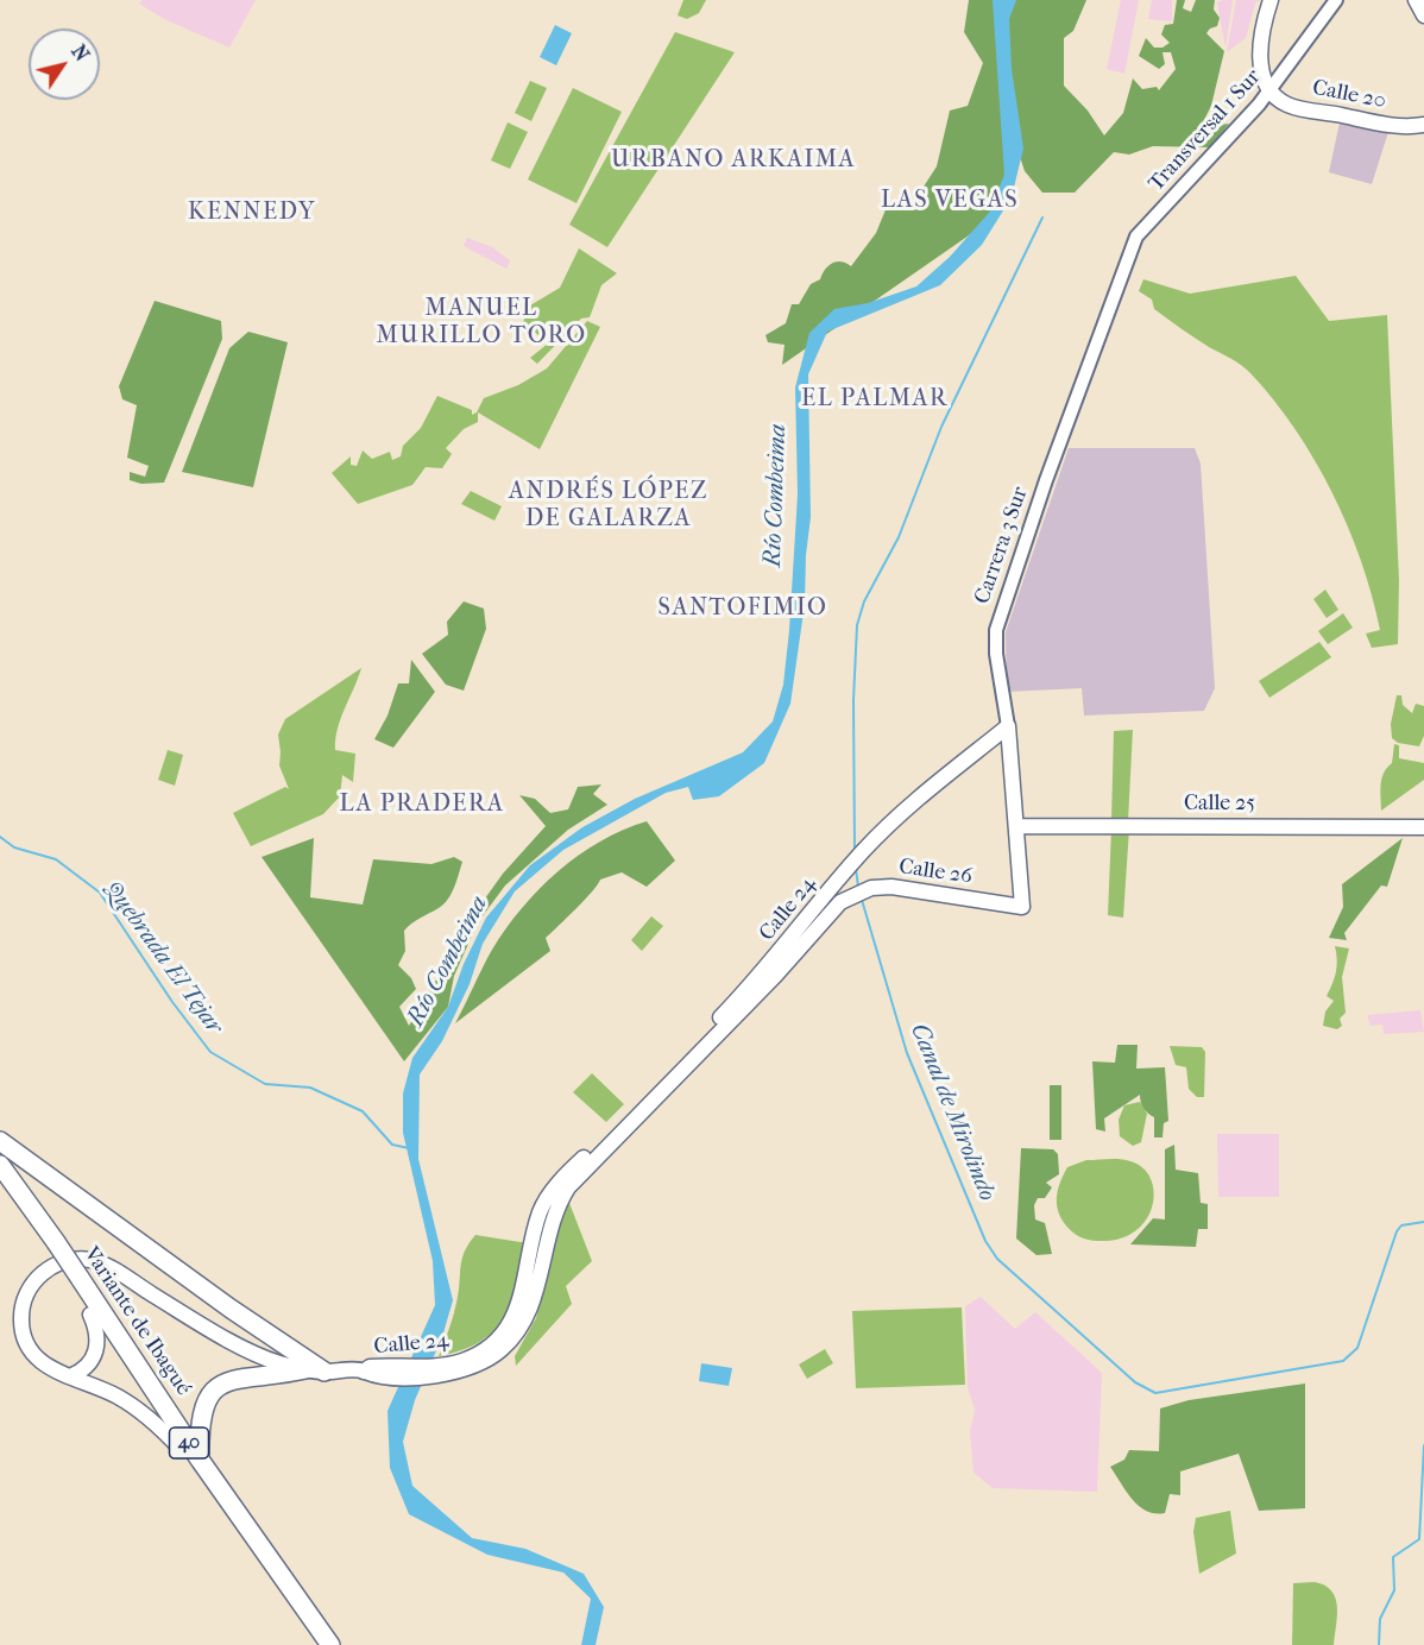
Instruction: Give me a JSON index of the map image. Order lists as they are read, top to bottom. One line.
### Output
{"streets":{"highway":["Variante de Ibagué","40"],"main road":["Calle 20","Carrera 3 Sur","Calle 25","Calle 26","Calle 24"],"street":["Transversal 1 Sur"]},"crossings":[["Calle 20","Transversal 1 Sur"],["Transversal 1 Sur","Carrera 3 Sur"],["Carrera 3 Sur","Calle 25"],["Carrera 3 Sur","Calle 26"],["Carrera 3 Sur","Calle 24"],["Calle 26","Calle 24"],["Calle 24","Variante de Ibagué"]],"districts":["URBANO ARKAIMA","LAS VEGAS","KENNEDY","MANUEL MURILLO TORO","EL PALMAR","ANDRÉS LÓPEZ DE GALARZA","SANTOFIMIO","LA PRADERA"],"water":["Río Combeima","Quebrada El Tejar","Canal de Mirolindo"],"north":"top right"}
